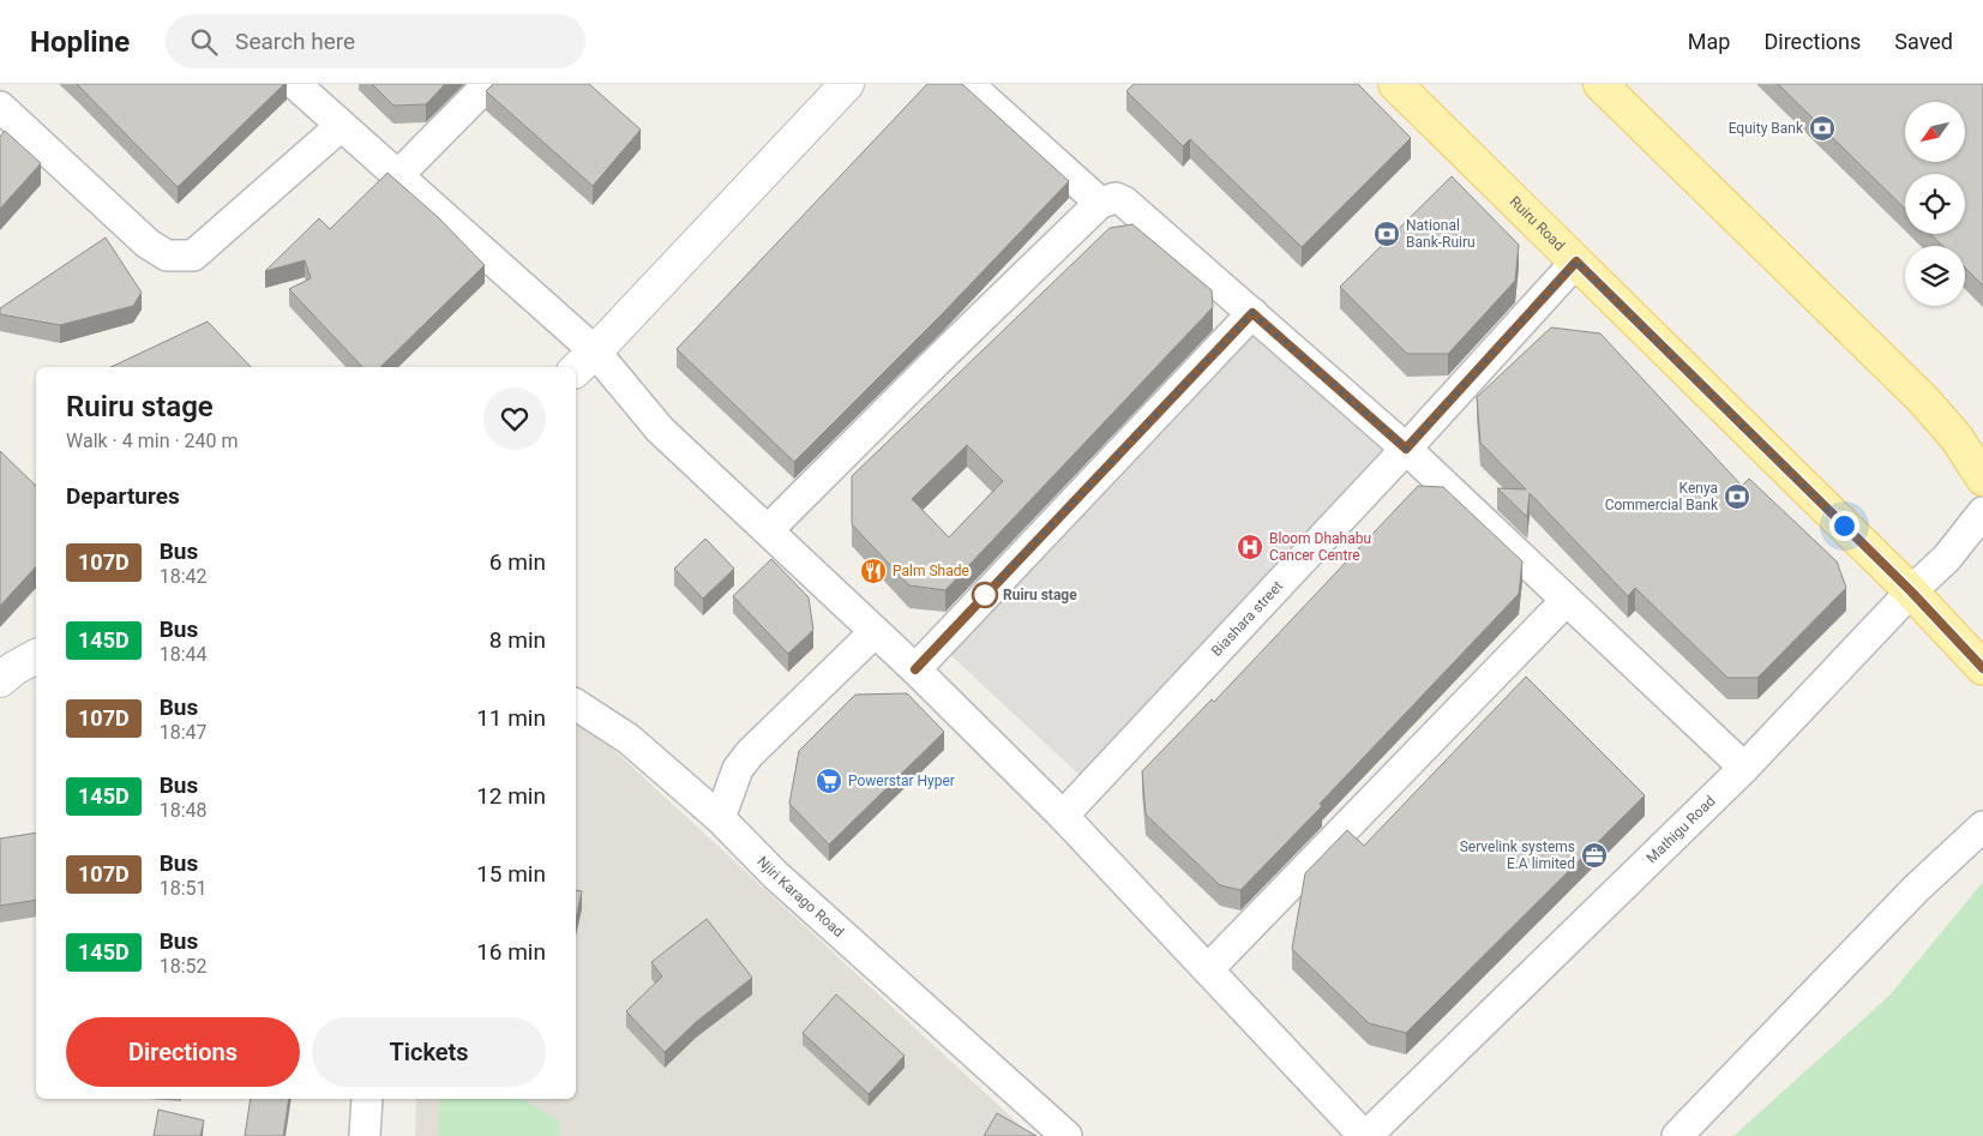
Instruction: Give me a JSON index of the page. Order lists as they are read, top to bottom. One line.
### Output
{"streets":{"main road":["Ruiru Road"],"street":["Biashara street","Mathigu Road","Njiri Karago Road"]},"crossings":[["Ruiru Road","Biashara street"],["Ruiru Road","Mathigu Road"]],"places":{"bank":["Equity Bank","National Bank-Ruiru","Kenya Commercial Bank"],"hospital":["Bloom Dhahabu Cancer Centre"],"restaurant":["Palm Shade"],"other":["Ruiru stage"],"supermarket":["Powerstar Hyper"],"office":["Servelink systems E.A limited"]},"lines":["bus line 107D"],"north":"bottom left","page":{"header":"Hopline","search":"Search here","nav":["Map","Directions","Saved"],"heading":[["Ruiru stage","Walk · 4 min · 240 m"],"Departures"],"list":[{"mark":"107D","name":"Bus","note":"18:42","value":"6 min"},{"mark":"145D","name":"Bus","note":"18:44","value":"8 min"},{"mark":"107D","name":"Bus","note":"18:47","value":"11 min"},{"mark":"145D","name":"Bus","note":"18:48","value":"12 min"},{"mark":"107D","name":"Bus","note":"18:51","value":"15 min"},{"mark":"145D","name":"Bus","note":"18:52","value":"16 min"}],"buttons":["Directions","Tickets"]}}
